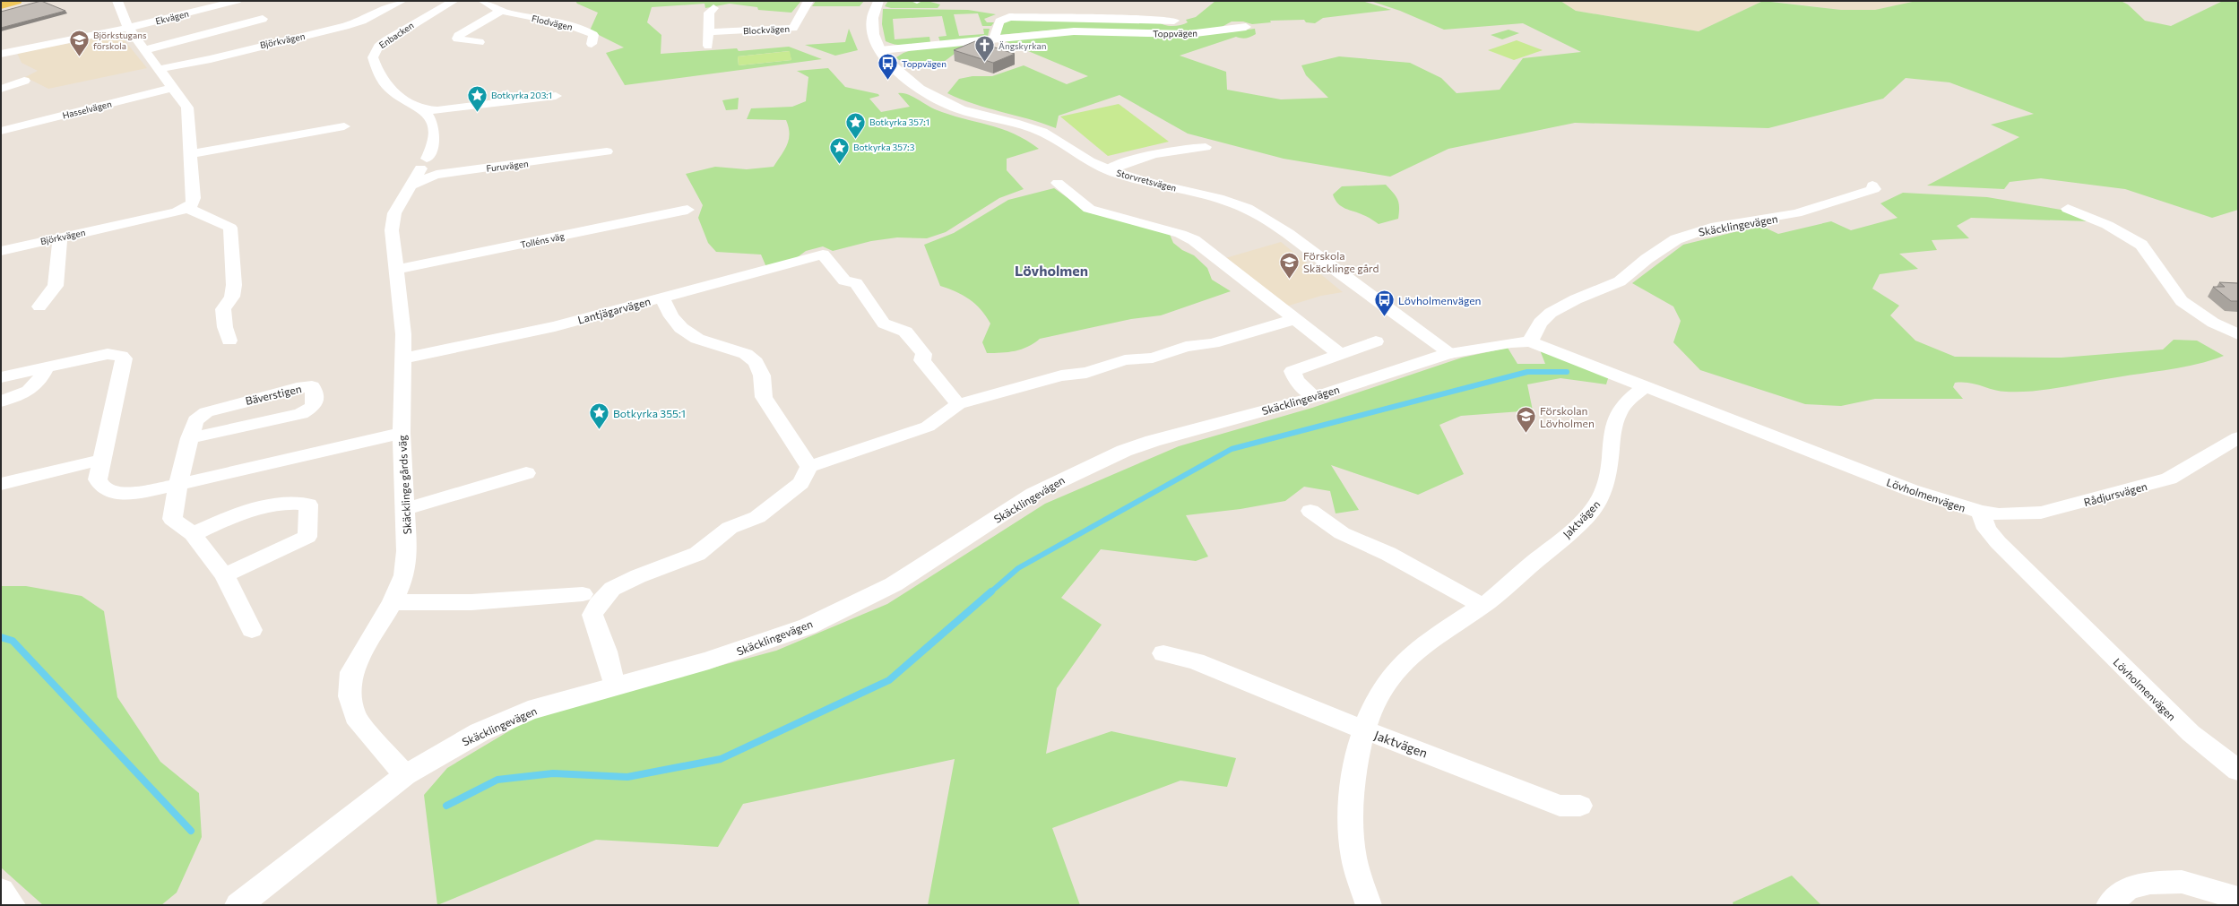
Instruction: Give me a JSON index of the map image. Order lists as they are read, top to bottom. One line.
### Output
{"streets":{"street":["Ekvägen","Flodvägen","Blockvägen","Toppvägen","Enbacken","Björkvägen","Hasselvägen","Furuvägen","Storvretsvägen","Skäcklingevägen","Tolléns väg","Lantjägarvägen","Bäverstigen","Skäcklinge gårds väg","Rådjursvägen","Lövholmenvägen","Jaktvägen"]},"crossings":[["Toppvägen","Storvretsvägen"],["Enbacken","Skäcklinge gårds väg"],["Furuvägen","Skäcklinge gårds väg"],["Storvretsvägen","Skäcklingevägen"],["Skäcklingevägen","Skäcklinge gårds väg"],["Skäcklingevägen","Lövholmenvägen"],["Tolléns väg","Skäcklinge gårds väg"],["Lantjägarvägen","Skäcklinge gårds väg"],["Rådjursvägen","Lövholmenvägen"],["Lövholmenvägen","Jaktvägen"]],"districts":["Lövholmen"],"places":{"school or university":["Björkstugans förskola","Förskola Skäcklinge gård","Förskolan Lövholmen"],"church":["Ängskyrkan"],"bus stop":["Toppvägen","Lövholmenvägen"],"place":["Botkyrka 203:1","Botkyrka 357:1","Botkyrka 357:3","Botkyrka 355:1"]}}
